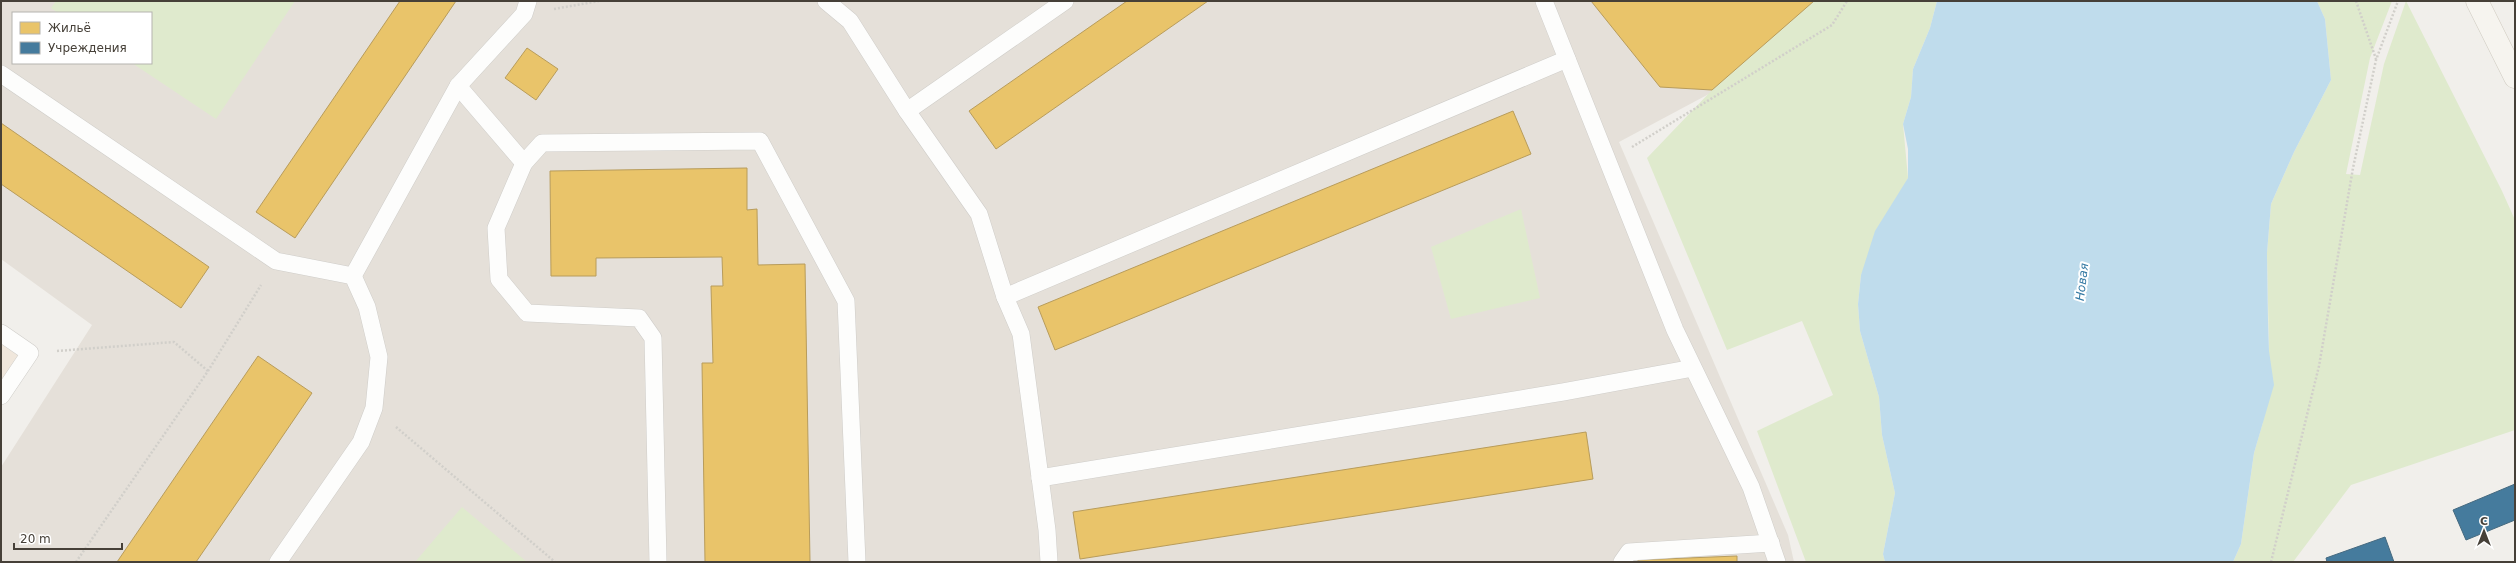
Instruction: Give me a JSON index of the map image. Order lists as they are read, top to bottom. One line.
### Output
{"water":["Новая"],"legend":["Жильё","Учреждения"],"scale_bar":"20 m","north":"top"}
